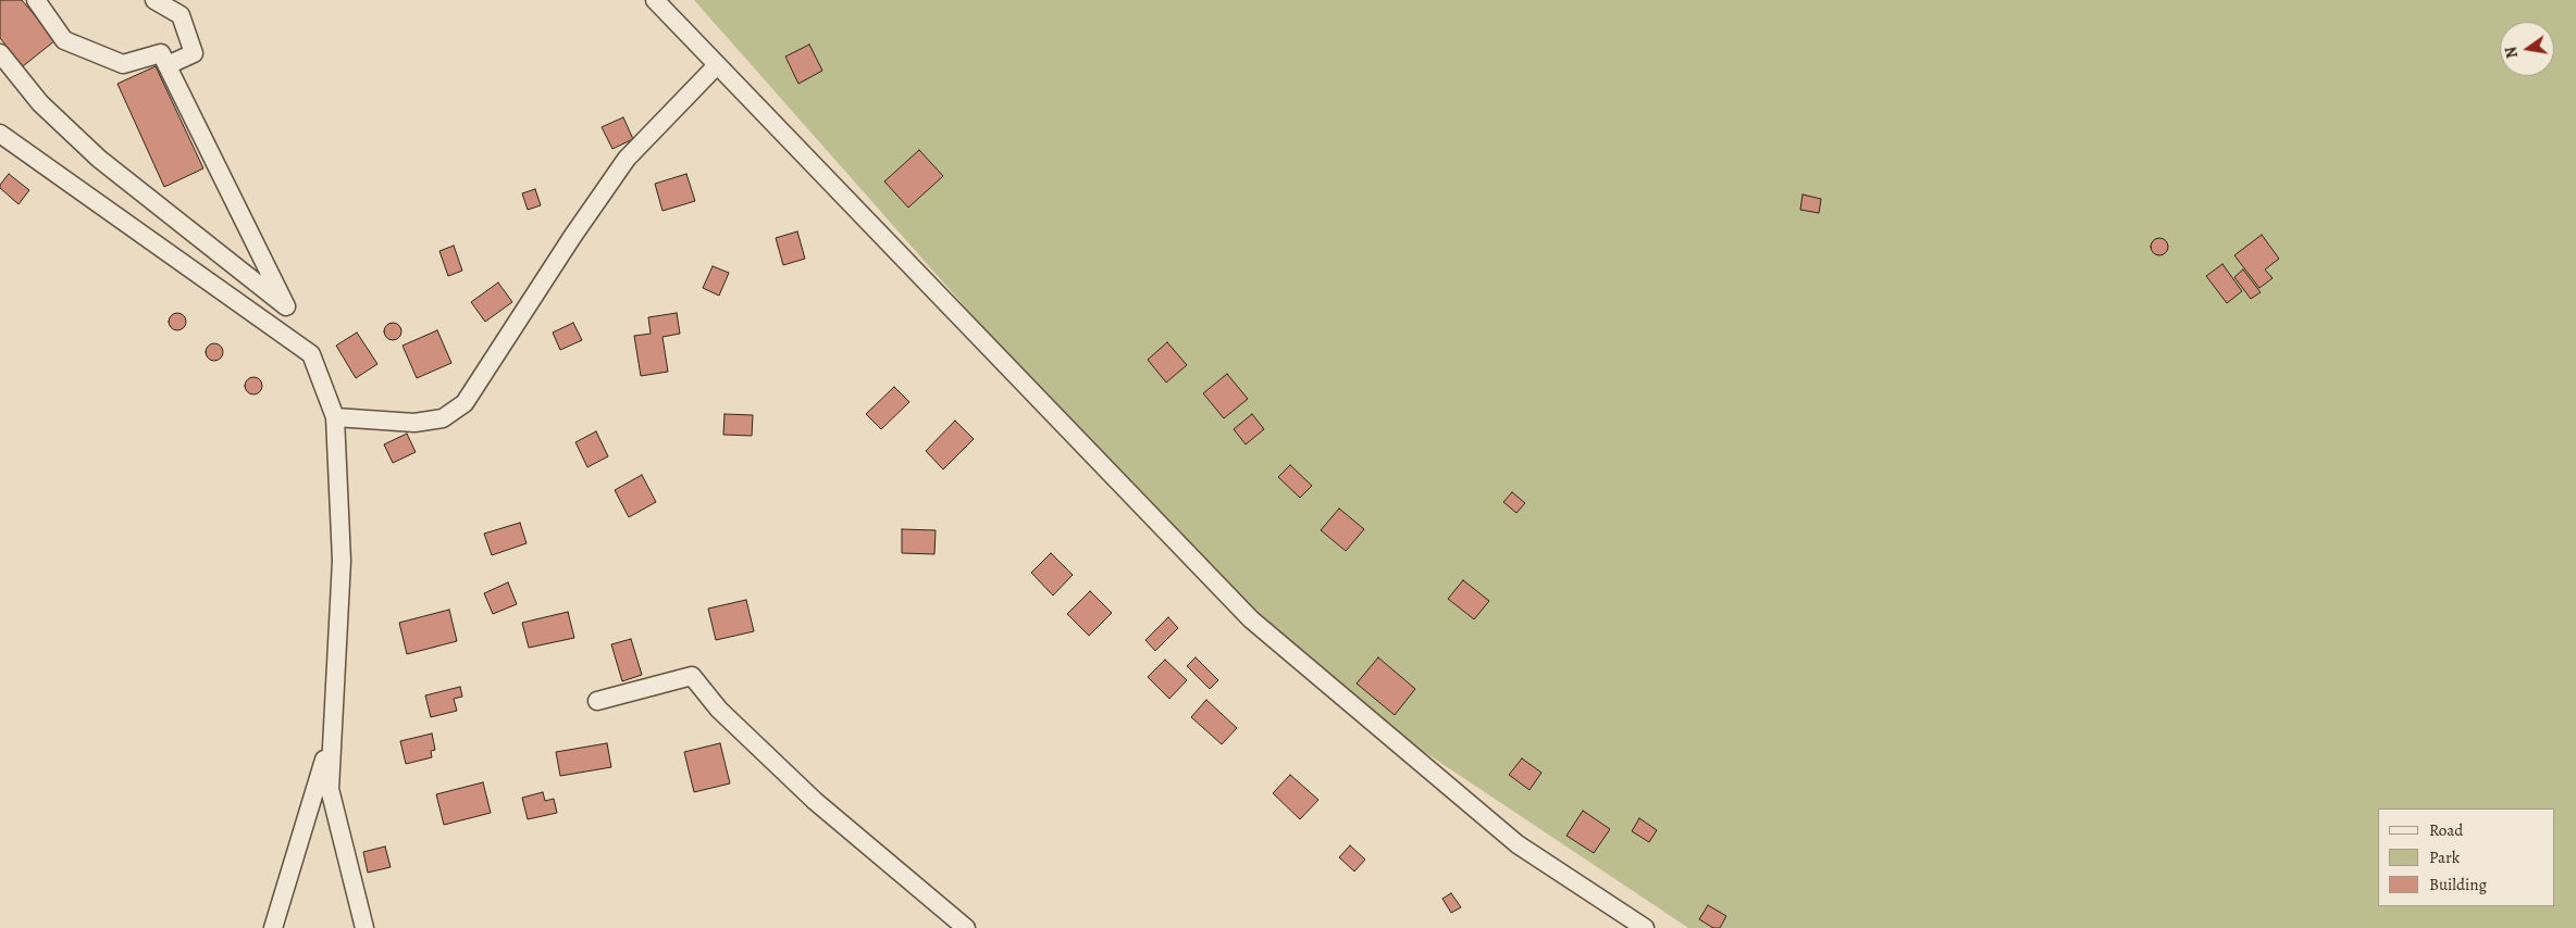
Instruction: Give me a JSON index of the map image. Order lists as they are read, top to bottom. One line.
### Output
{"legend":["Road","Park","Building"],"north":"left"}
